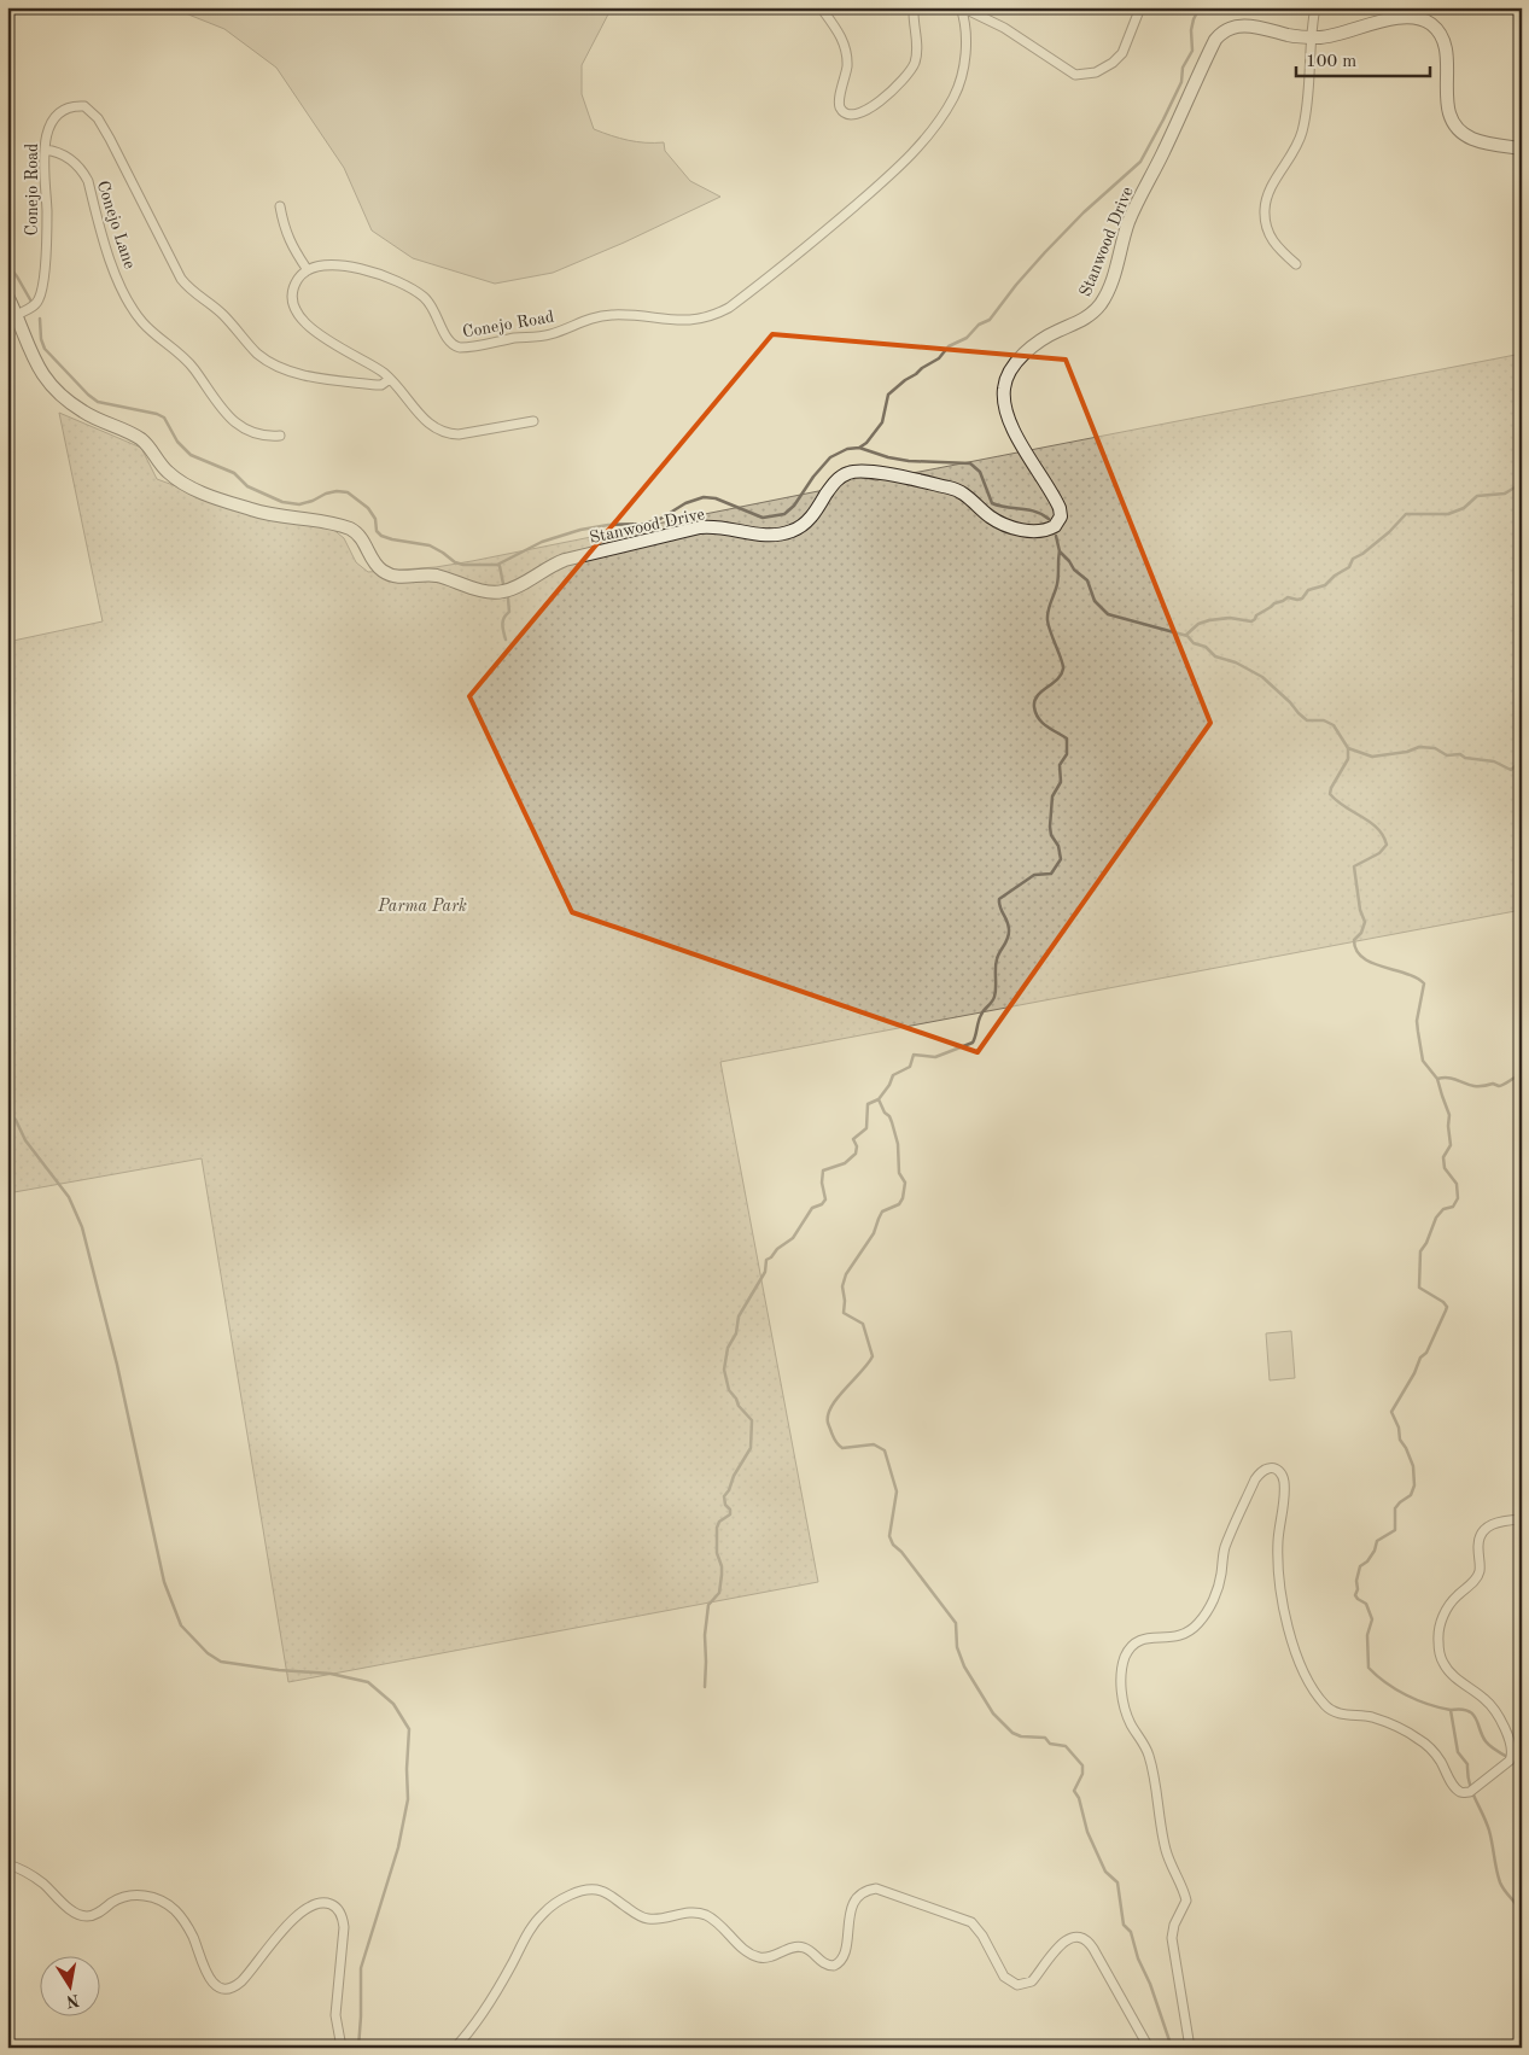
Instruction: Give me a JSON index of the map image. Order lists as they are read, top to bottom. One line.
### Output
{"streets":{"main road":["Stanwood Drive"],"street":["Conejo Road","Conejo Lane"]},"crossings":[["Conejo Road","Conejo Lane"],["Conejo Road","Stanwood Drive"]],"parks":["Parma Park"],"scale_bar":"100 m","north":"bottom"}
